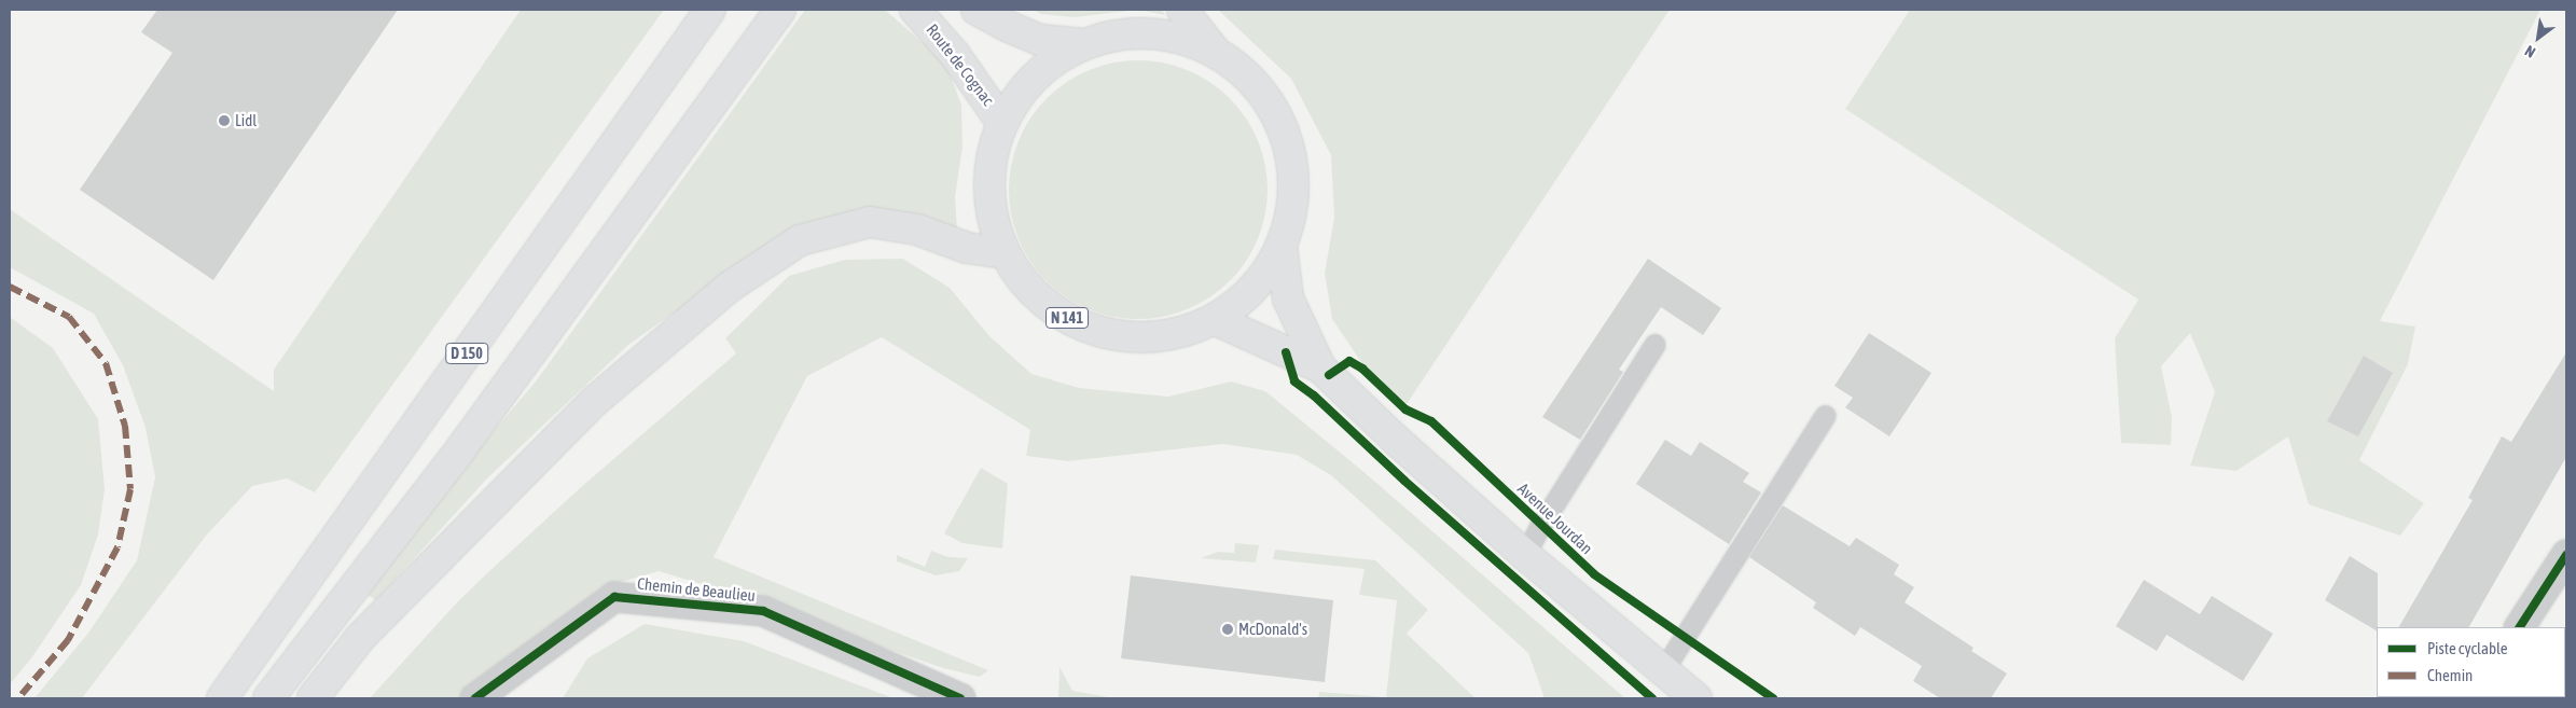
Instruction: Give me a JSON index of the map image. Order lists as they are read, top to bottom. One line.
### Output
{"streets":{"main road":["Route de Cognac","N 141","D 150"],"street":["Chemin de Beaulieu"],"cycle path":["Avenue Jourdan"]},"crossings":[["Route de Cognac","N 141"]],"places":["Lidl","McDonald's"],"legend":["Piste cyclable","Chemin"],"north":"bottom left"}
